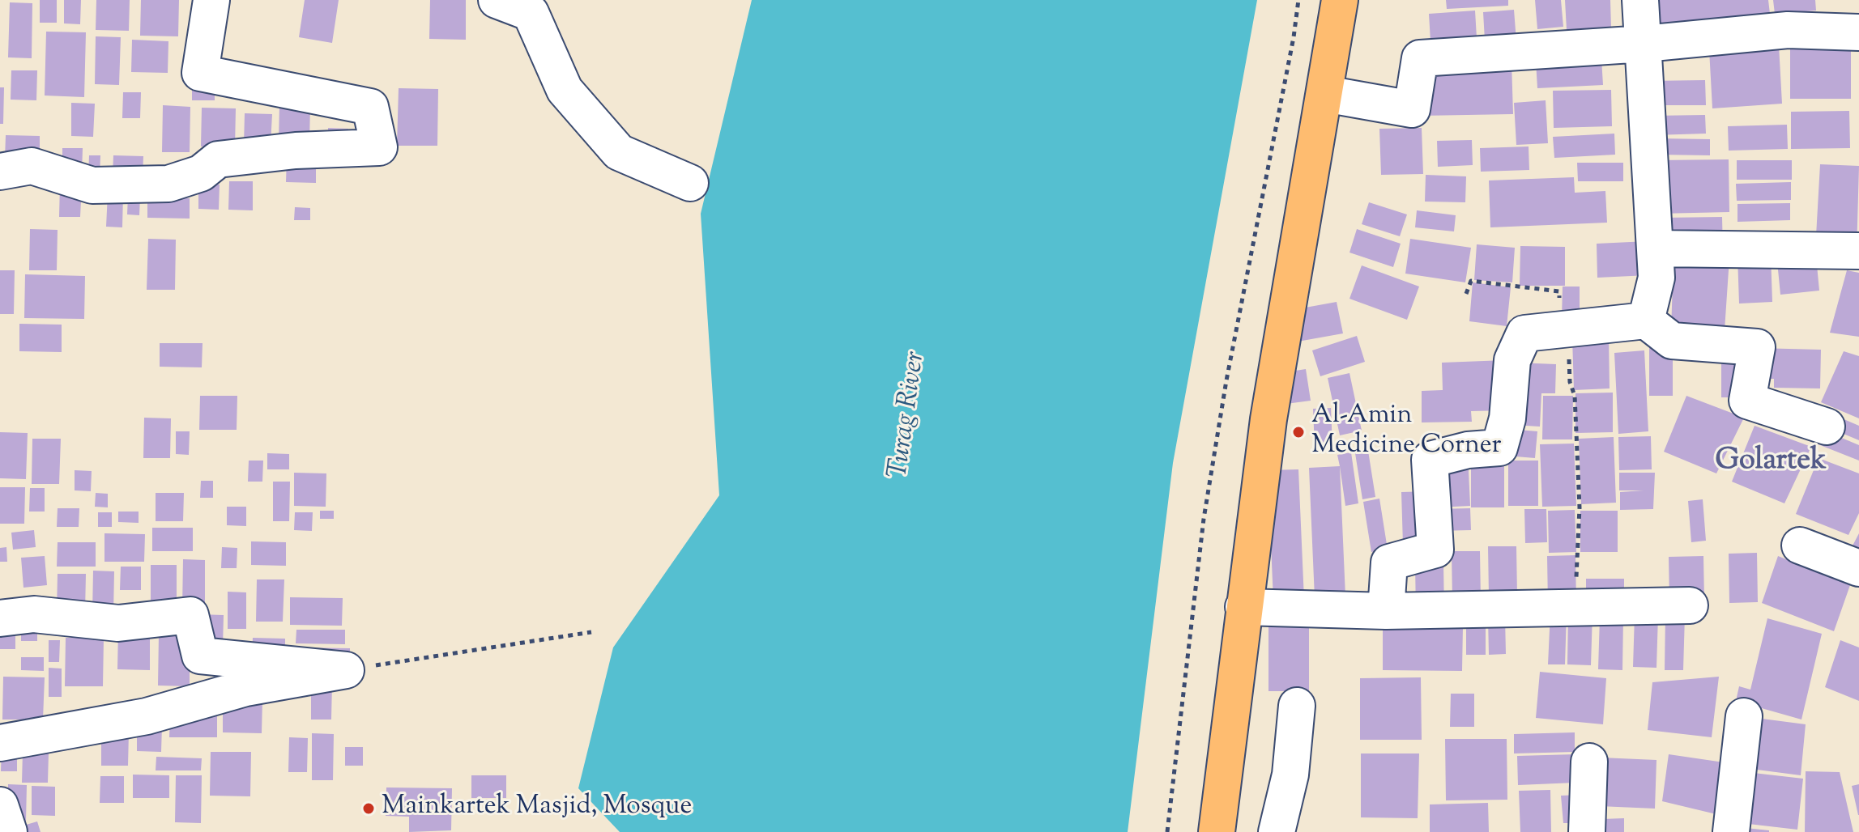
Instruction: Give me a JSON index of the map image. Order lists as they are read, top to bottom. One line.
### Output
{"districts":["Golartek"],"water":["Turag River"],"places":["Al-Amin Medicine Corner","Mainkartek Masjid, Mosque"]}
